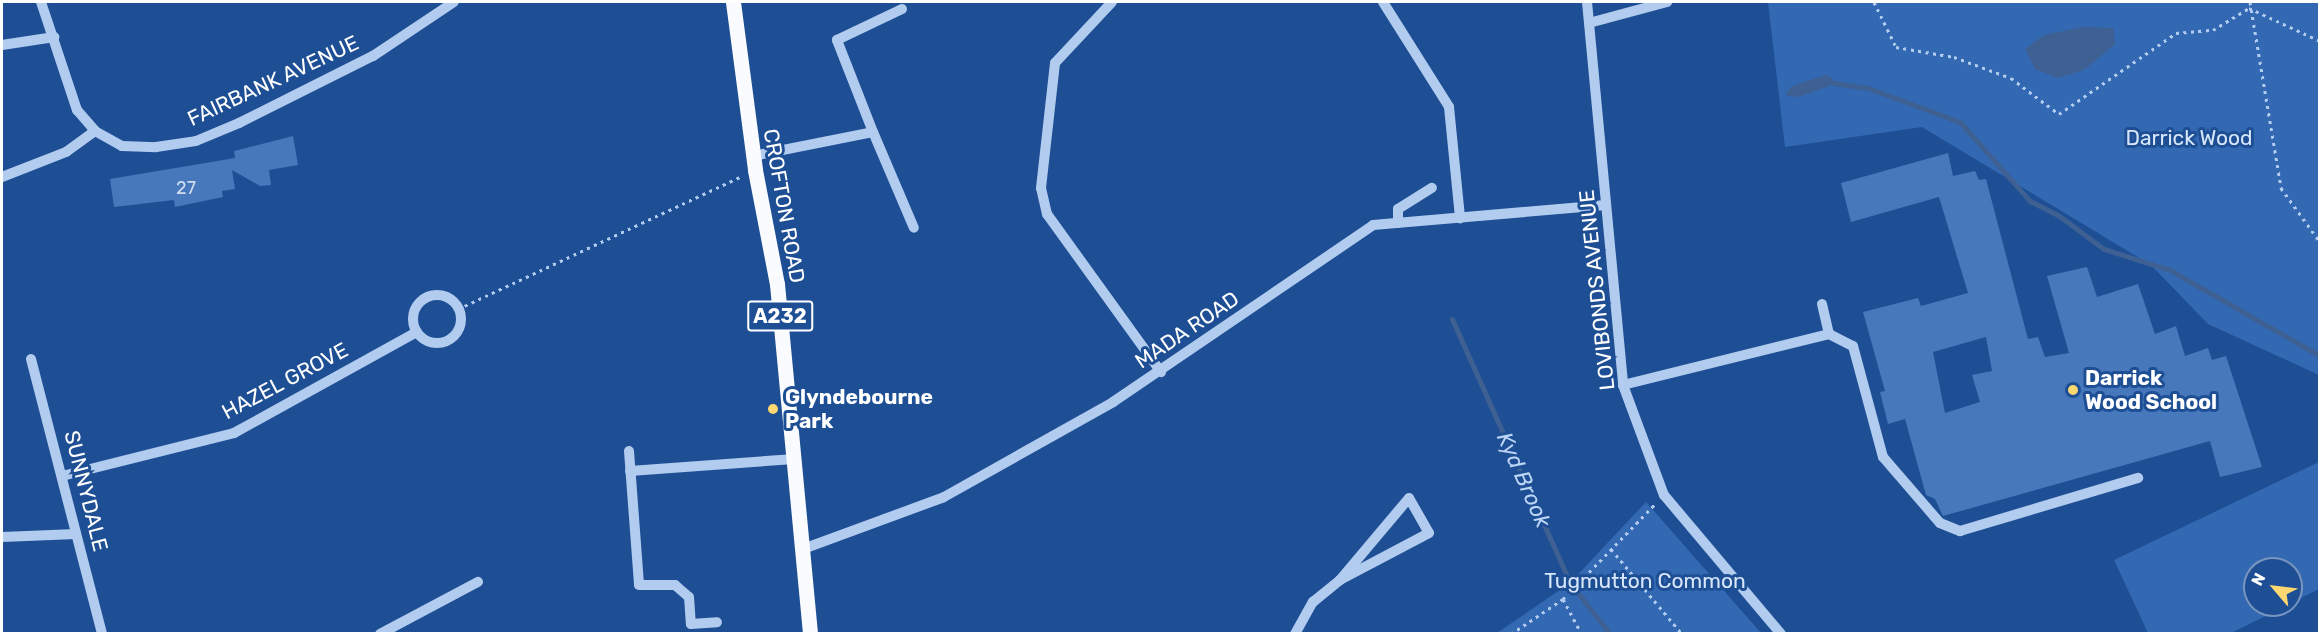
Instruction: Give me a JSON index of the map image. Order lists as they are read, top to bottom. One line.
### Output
{"streets":{"main road":["CROFTON ROAD","A232"],"street":["FAIRBANK AVENUE","LOVIBONDS AVENUE","MADA ROAD","HAZEL GROVE","SUNNYDALE"]},"crossings":[["CROFTON ROAD","MADA ROAD"],["LOVIBONDS AVENUE","MADA ROAD"],["HAZEL GROVE","SUNNYDALE"]],"water":["Kyd Brook"],"parks":["Darrick Wood","Tugmutton Common"],"places":["Darrick Wood School","Glyndebourne Park"],"house_numbers":["27"],"north":"top left"}
